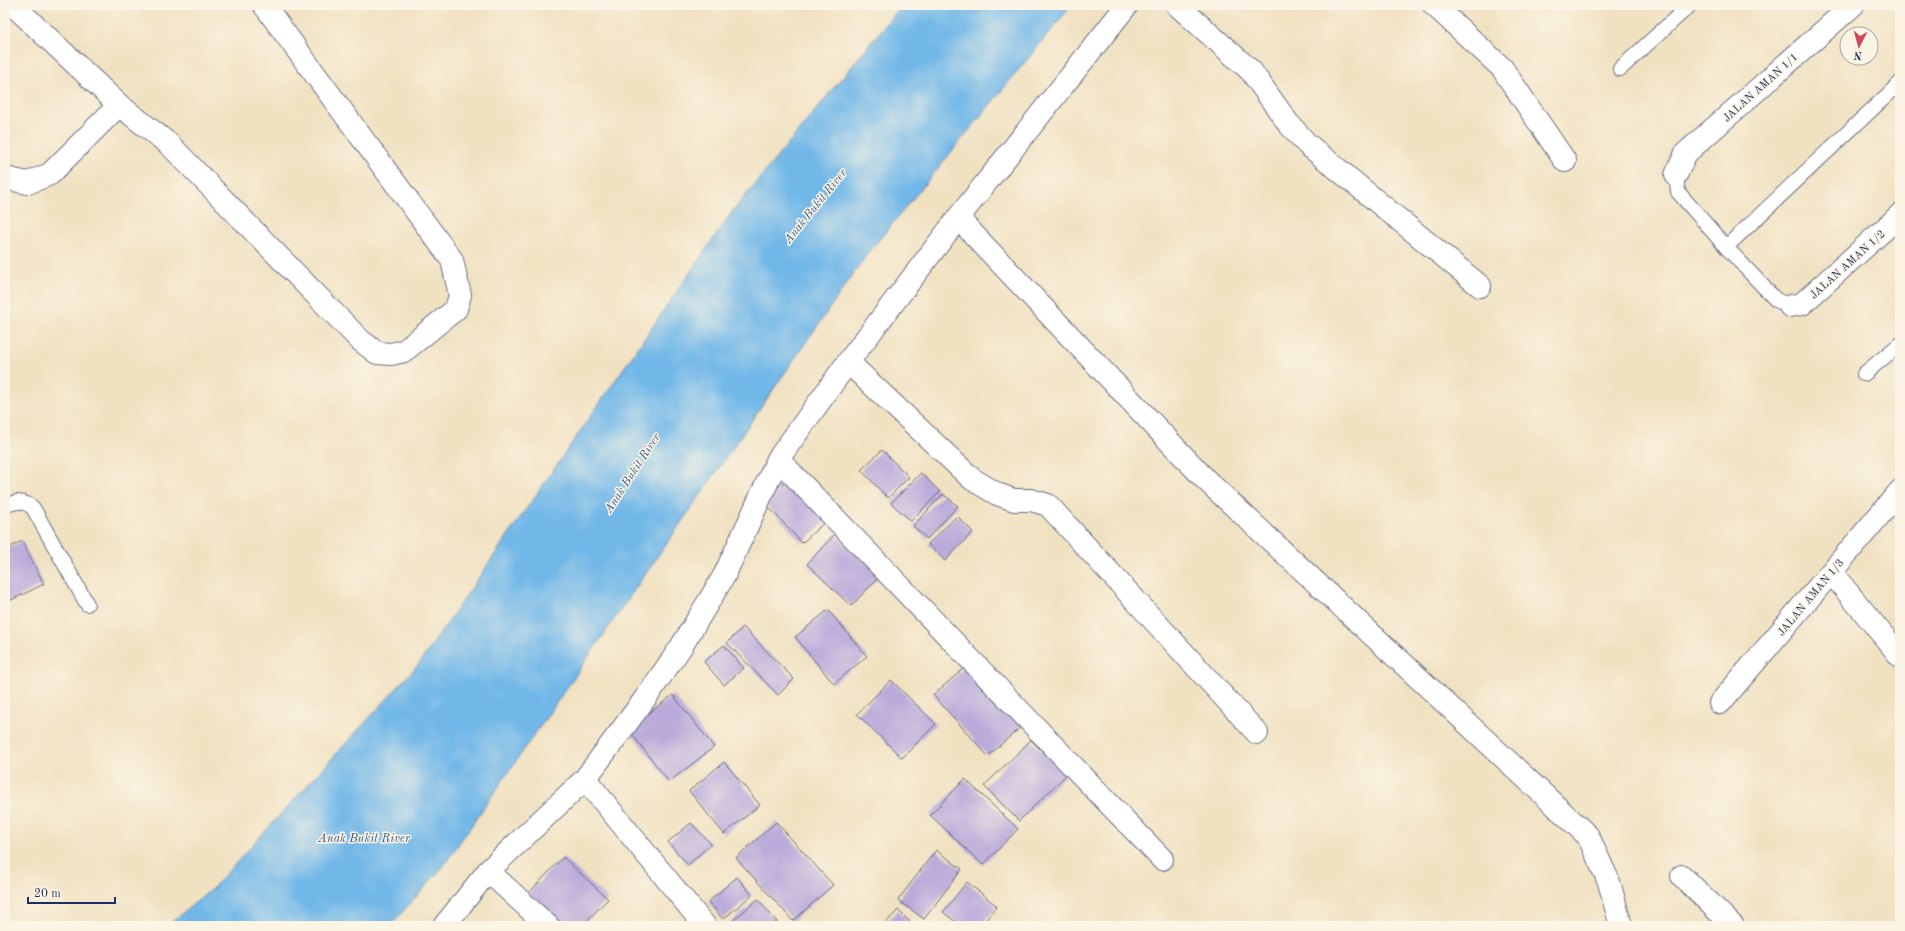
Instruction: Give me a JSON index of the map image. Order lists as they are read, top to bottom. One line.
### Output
{"streets":{"street":["JALAN AMAN 1/1","JALAN AMAN 1/2","JALAN AMAN 1/3"]},"water":["Anak Bukit River"],"scale_bar":"20 m","north":"bottom"}
